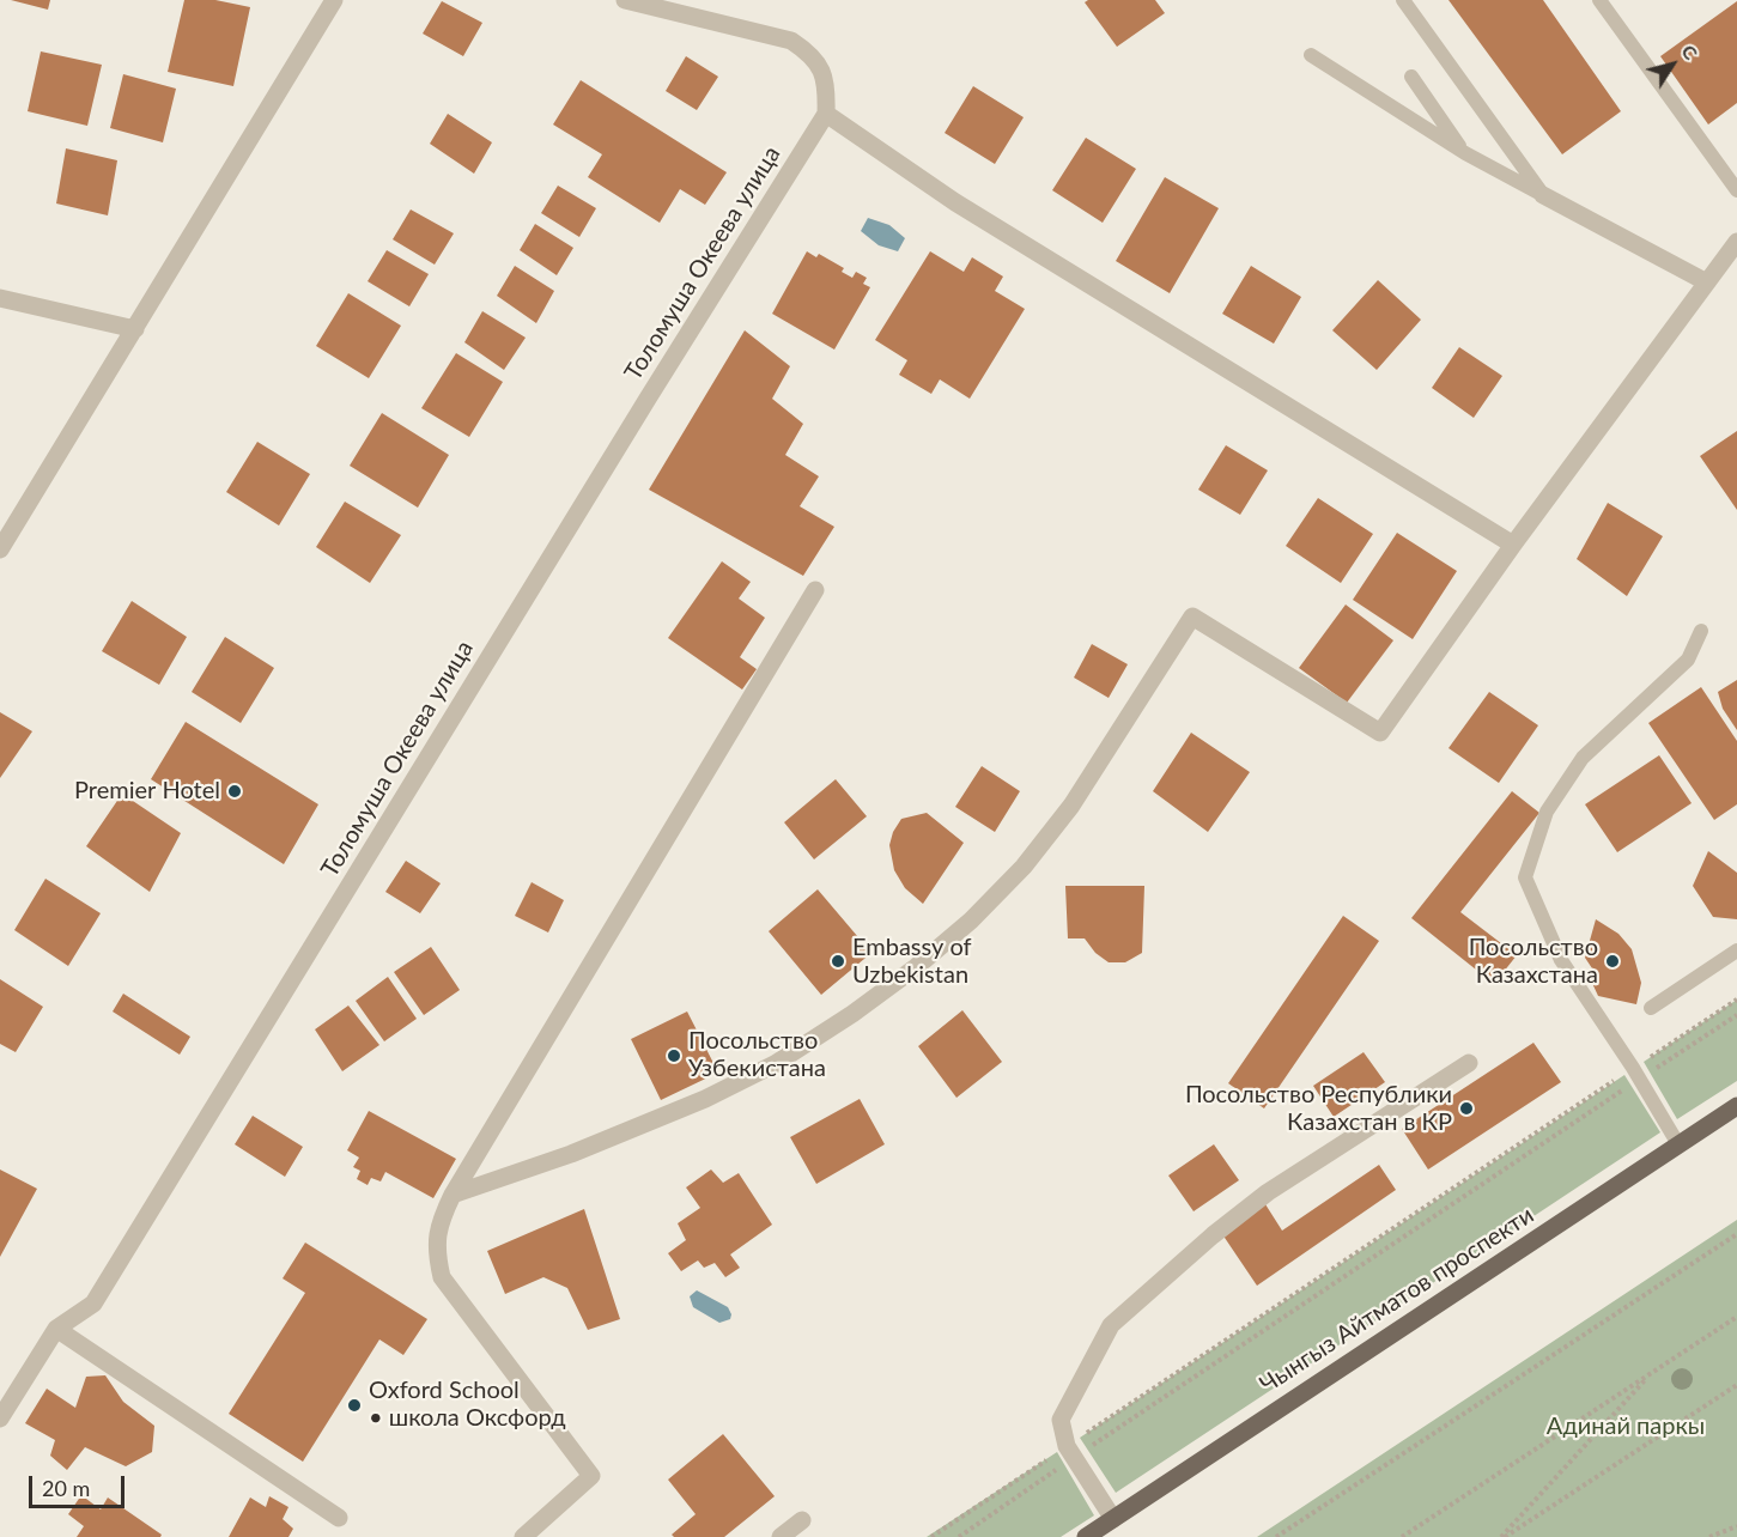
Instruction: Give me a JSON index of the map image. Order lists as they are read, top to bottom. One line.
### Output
{"streets":{"main road":["Чынгыз Айтматов проспекти"],"street":["Толомуша Океева улица"]},"parks":["Адинай паркы"],"places":["Premier Hotel","Embassy of Uzbekistan","Посольство Казахстана","Посольство Узбекистана","Посольство Республики Казахстан в КР","Oxford School • школа Оксфорд"],"scale_bar":"20 m","north":"top right"}
